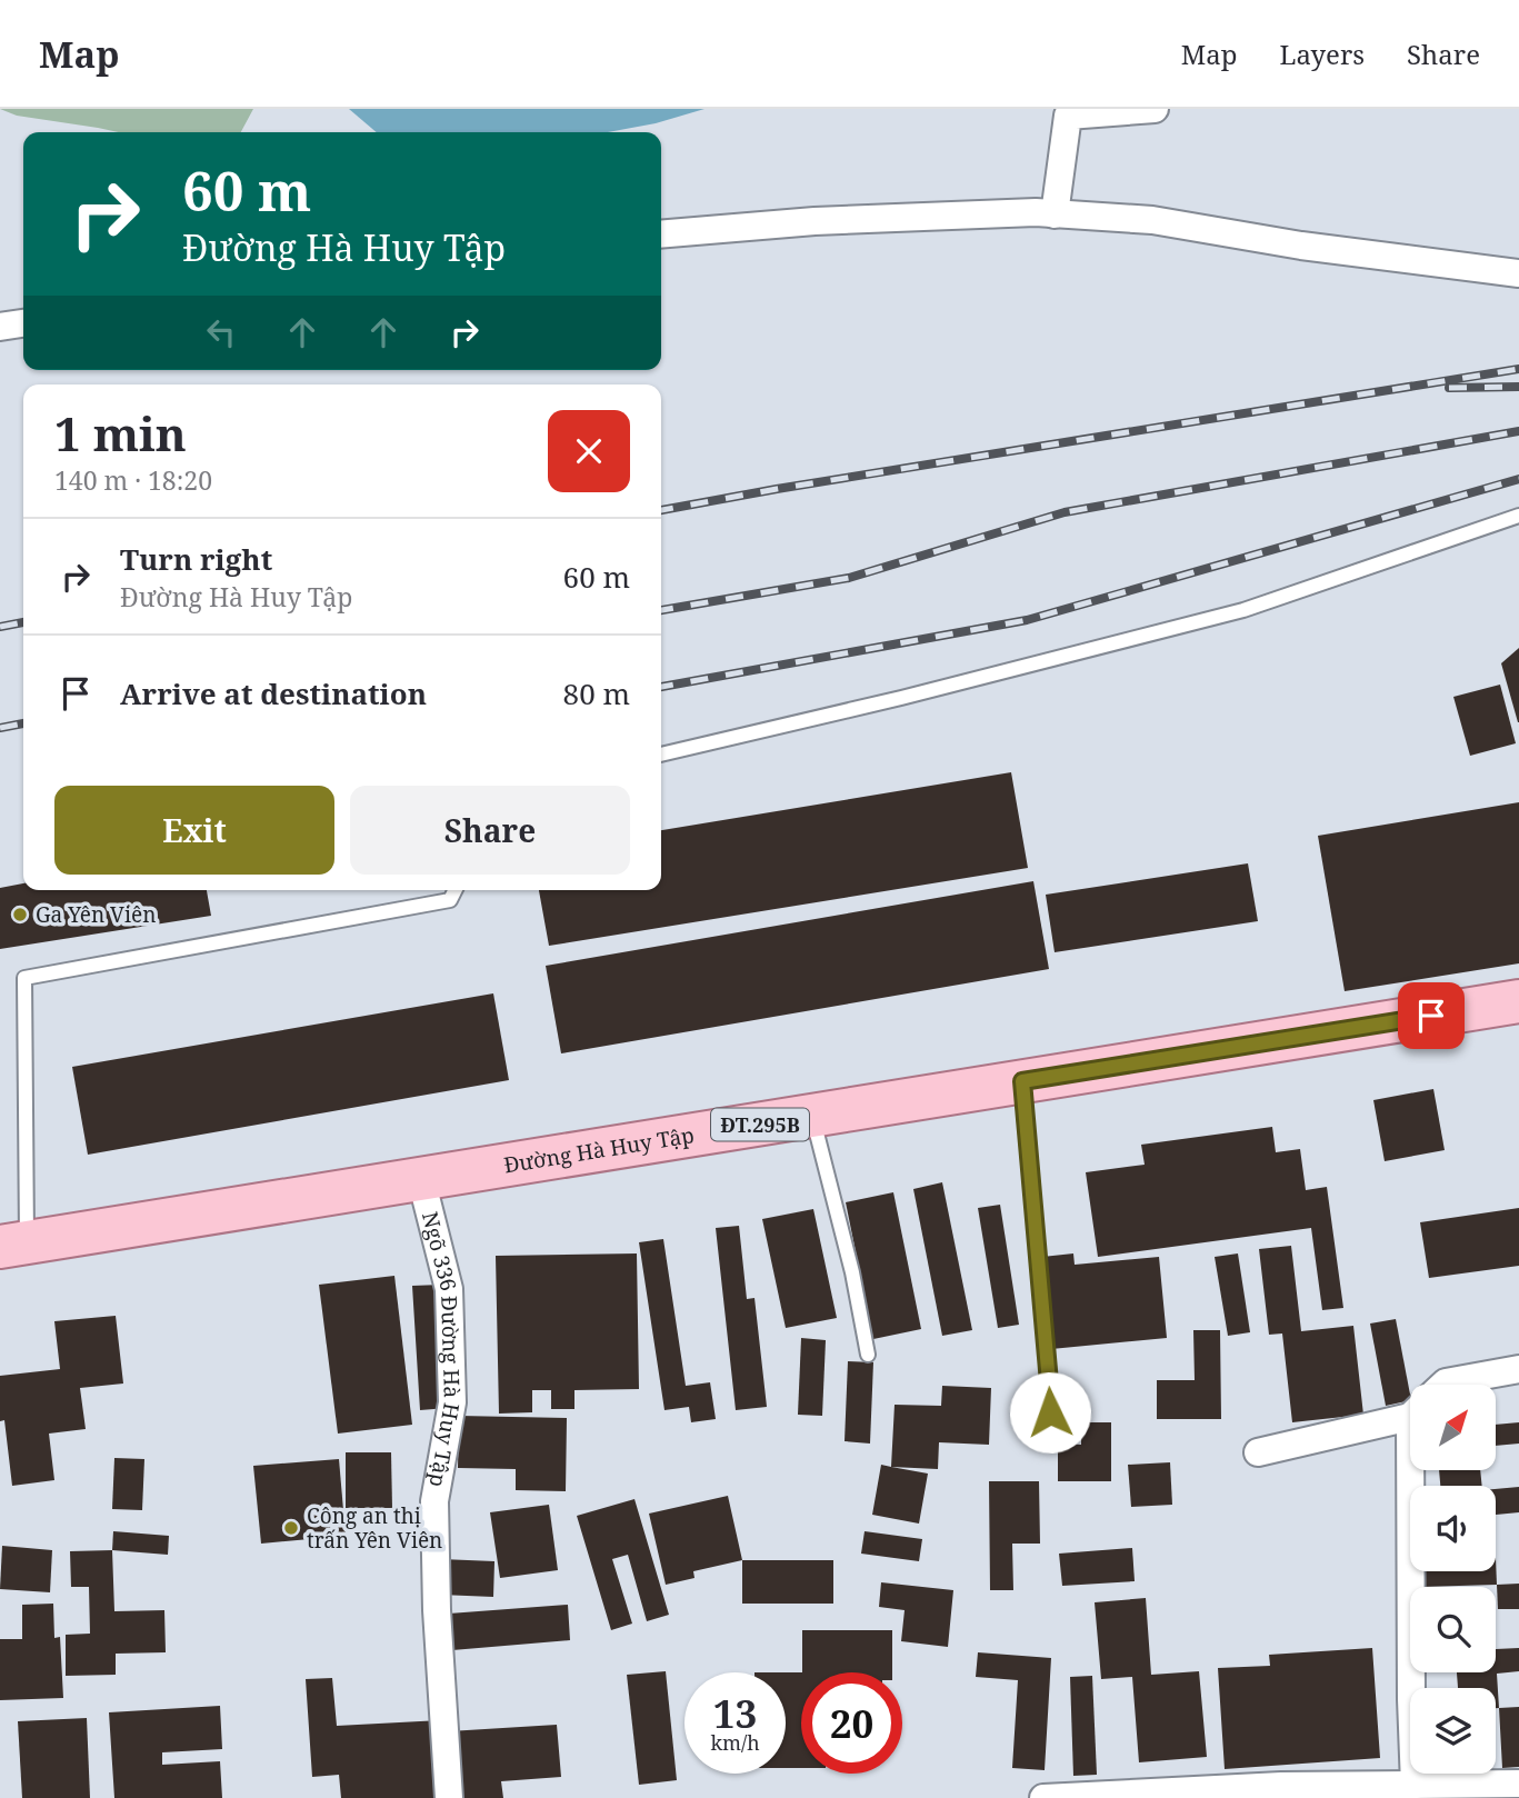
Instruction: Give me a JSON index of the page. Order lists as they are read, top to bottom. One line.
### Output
{"streets":{"main road":["ĐT.295B","Đường Hà Huy Tập"],"street":["Ngõ 336 Đường Hà Huy Tập"]},"crossings":[["Đường Hà Huy Tập","Ngõ 336 Đường Hà Huy Tập"]],"places":["Ga Yên Viên","Công an thị trấn Yên Viên"],"north":"top right","page":{"header":"Map","nav":["Map","Layers","Share"],"turn":["60 m","Đường Hà Huy Tập"],"heading":["1 min","140 m · 18:20"],"list":[{"name":"Turn right","note":"Đường Hà Huy Tập","value":"60 m"},{"name":"Arrive at destination","value":"80 m"}],"buttons":["Exit","Share"],"speed":"13 km/h","limit":"20"}}
